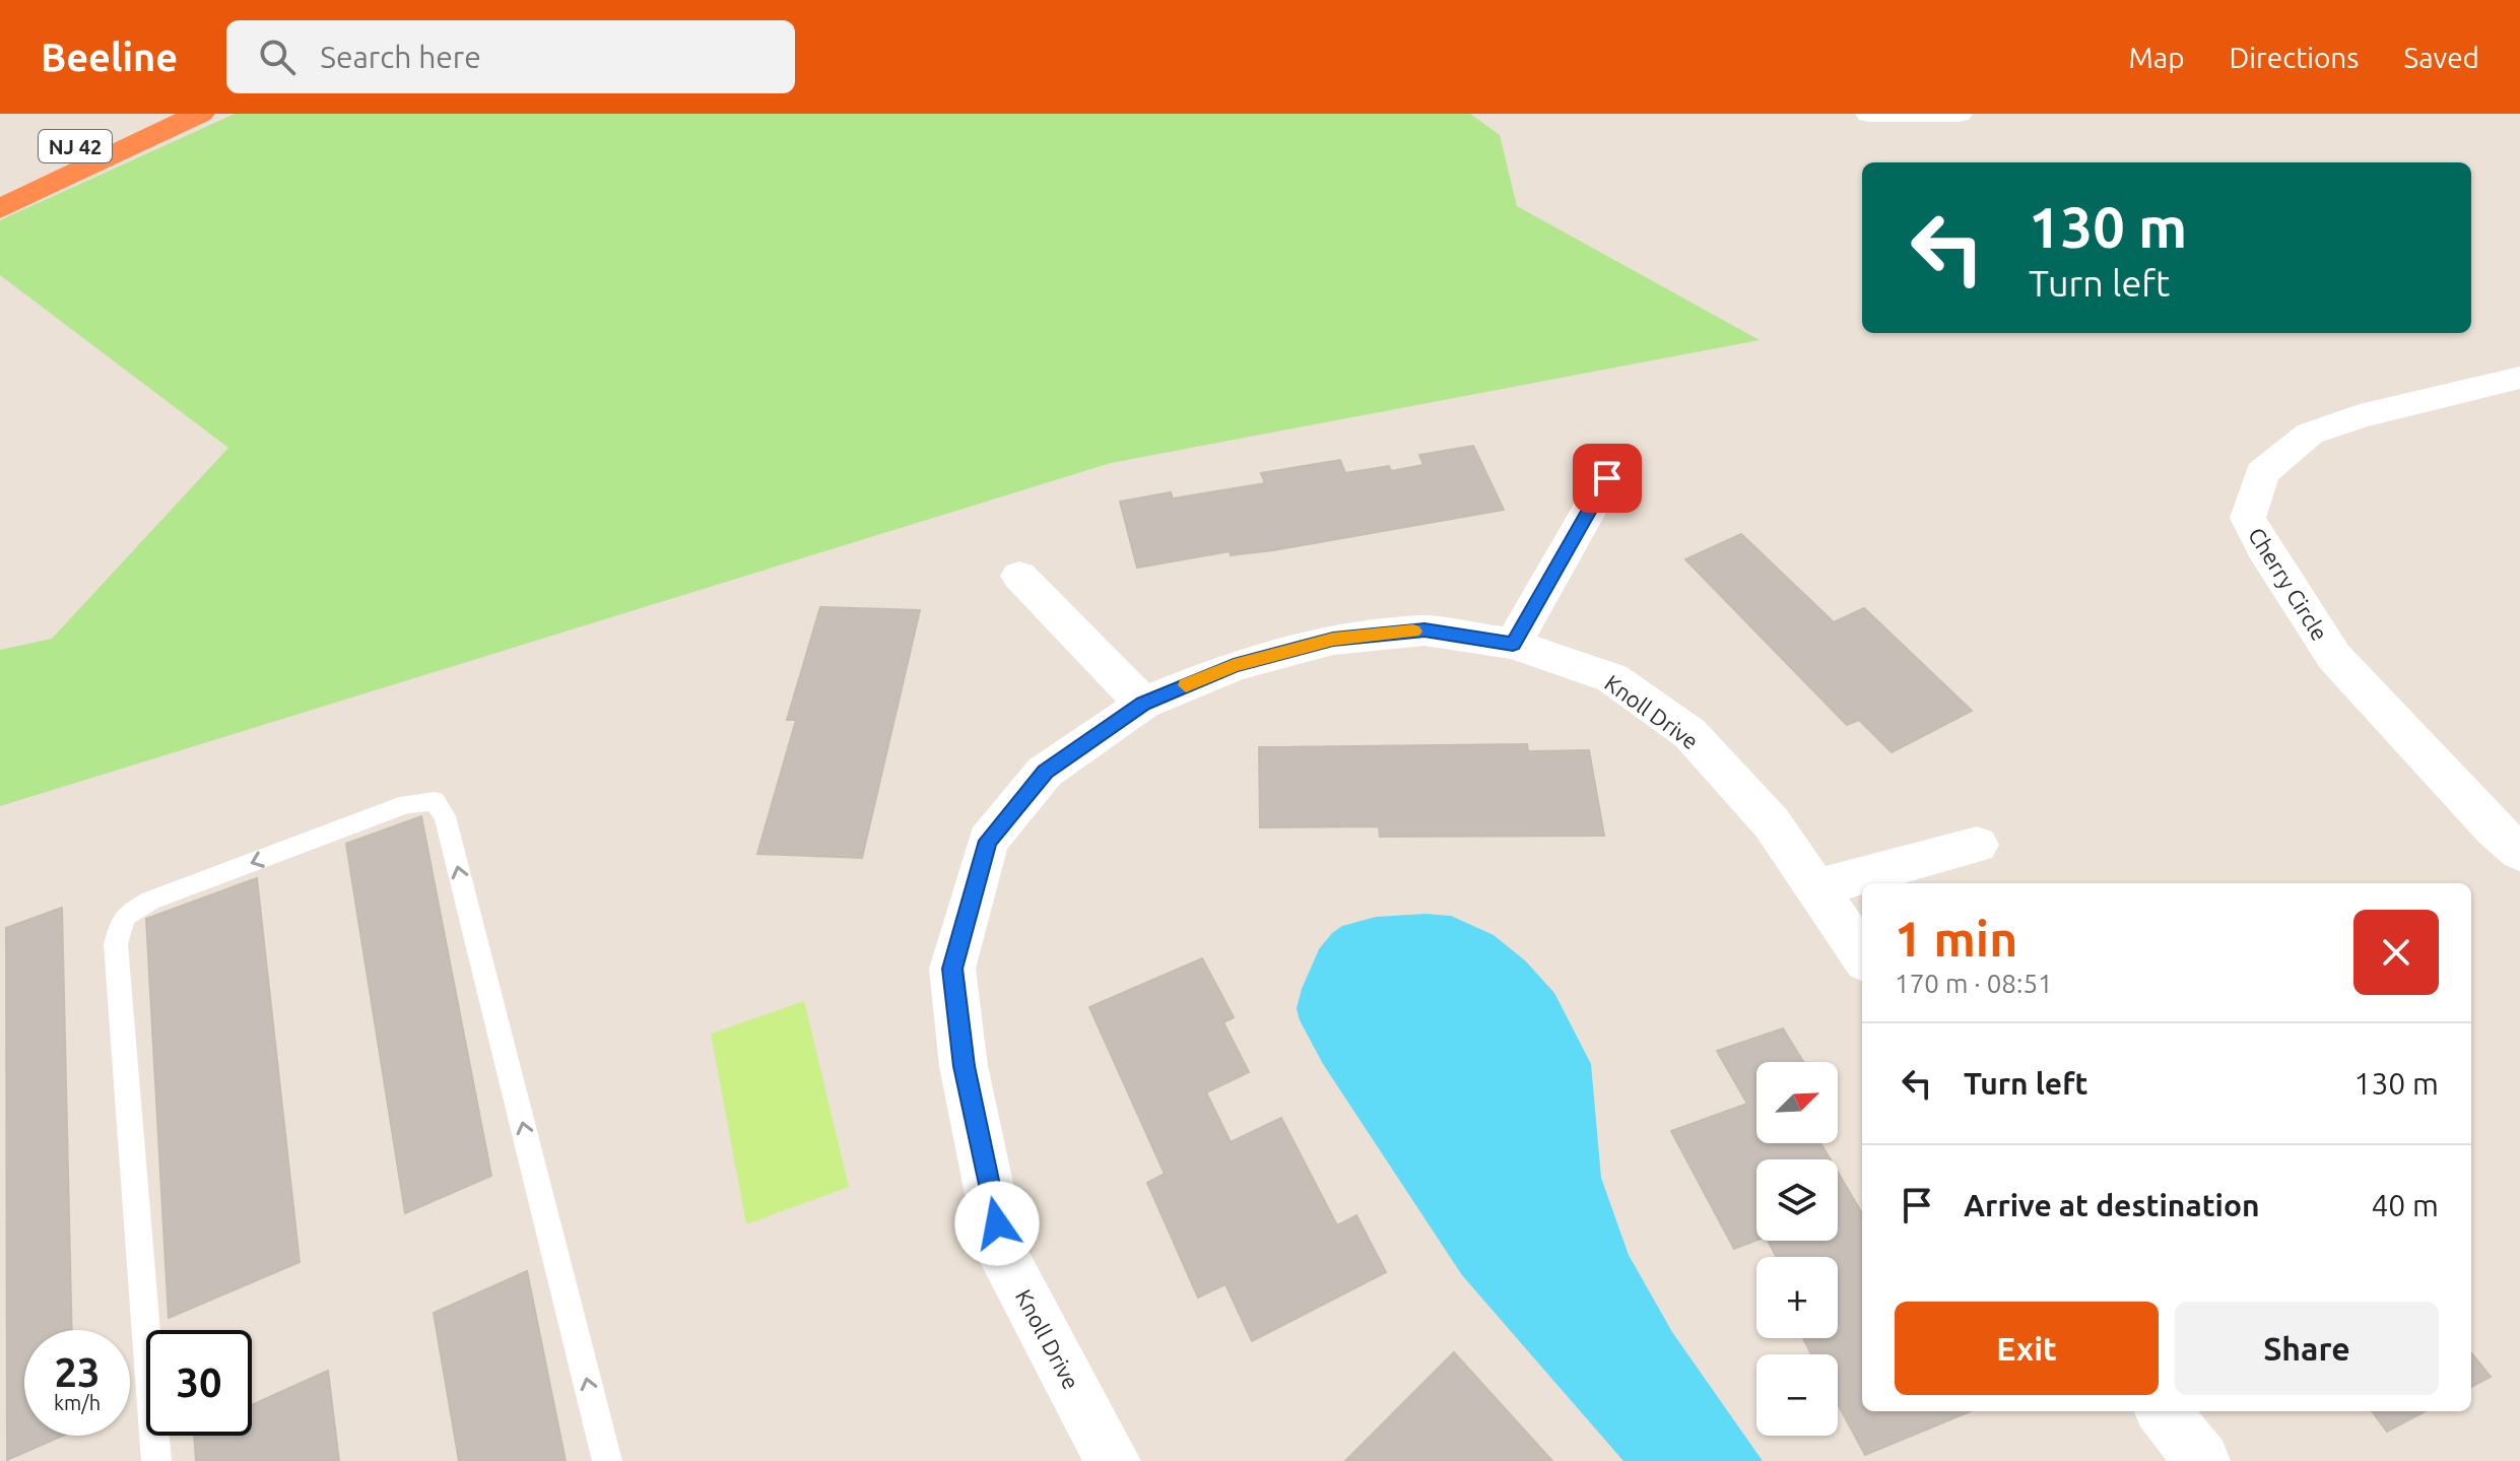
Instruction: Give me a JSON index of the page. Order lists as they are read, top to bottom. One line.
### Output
{"streets":{"highway":["NJ 42"],"street":["Cherry Circle","Knoll Drive"]},"north":"top right","page":{"header":"Beeline","search":"Search here","nav":["Map","Directions","Saved"],"turn":["130 m","Turn left"],"heading":["1 min","170 m · 08:51"],"list":[{"name":"Turn left","value":"130 m"},{"name":"Arrive at destination","value":"40 m"}],"map_buttons":["+","−"],"buttons":["Exit","Share"],"speed":"23 km/h","limit":"30"}}
